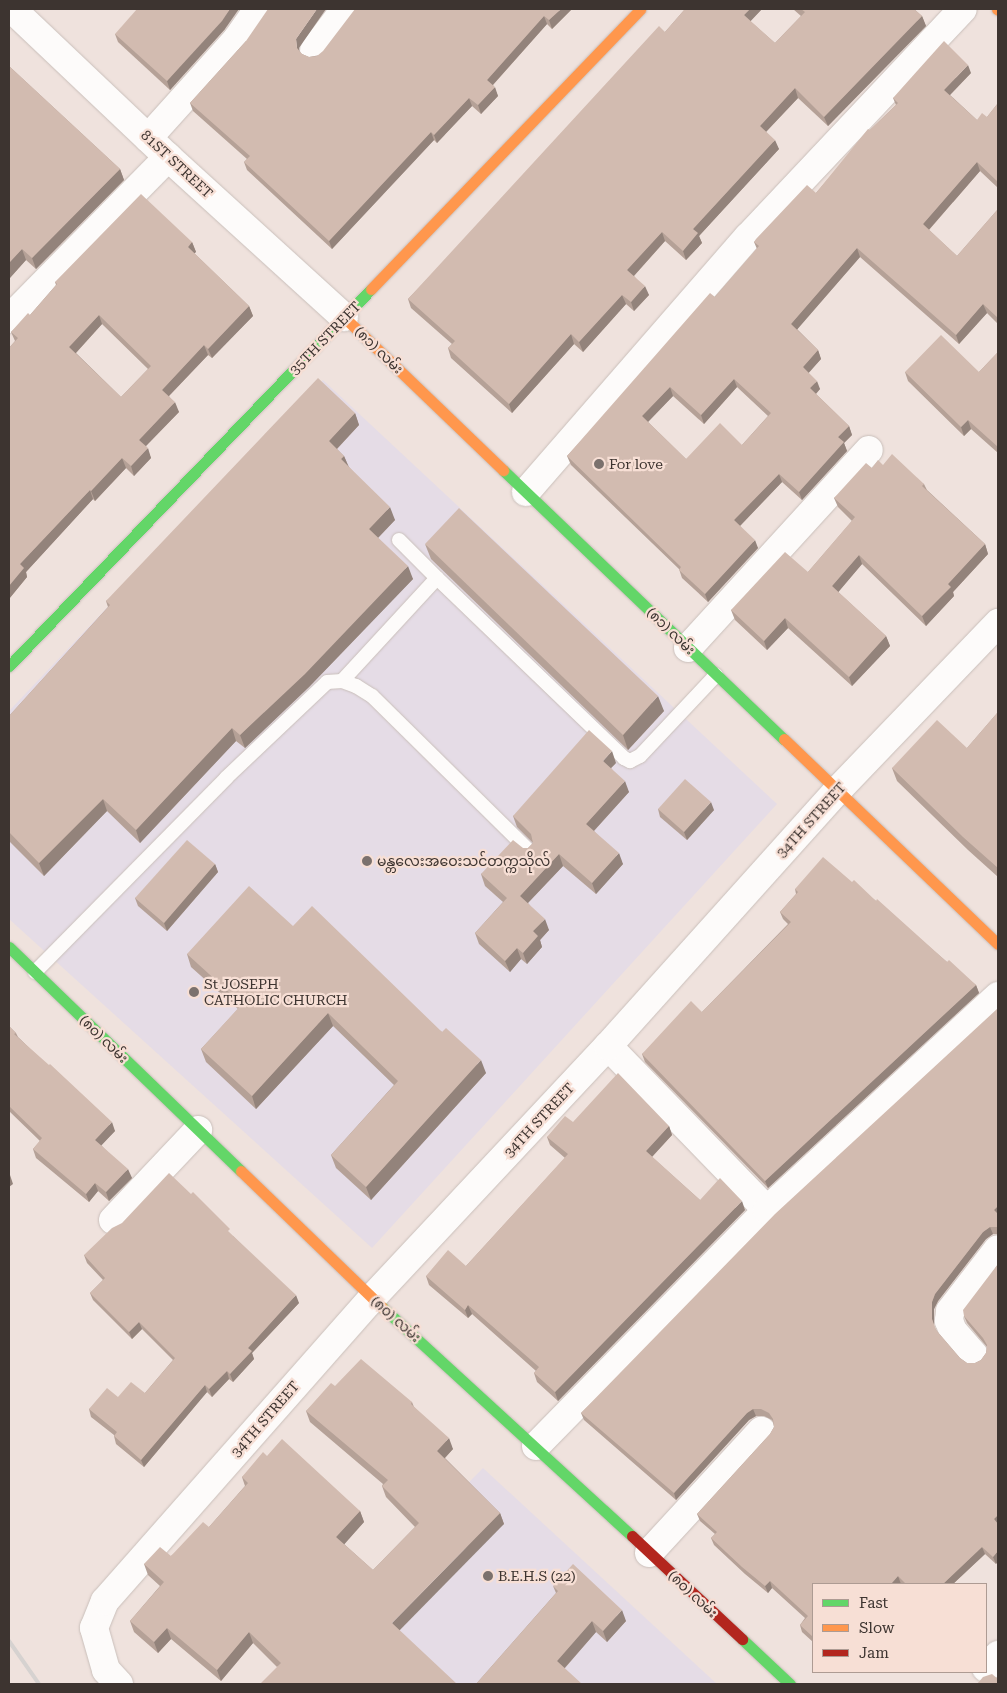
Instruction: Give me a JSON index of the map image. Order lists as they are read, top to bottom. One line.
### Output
{"streets":{"main road":["35TH STREET","(၈၁) လမ်း","(၈၀) လမ်း"],"street":["81ST STREET","34TH STREET"]},"crossings":[["81ST STREET","35TH STREET"],["81ST STREET","(၈၁) လမ်း"],["35TH STREET","(၈၁) လမ်း"],["(၈၁) လမ်း","34TH STREET"],["34TH STREET","(၈၀) လမ်း"]],"places":["For love","မန္တလေးအဝေးသင်တက္ကသိုလ်","St JOSEPH CATHOLIC CHURCH","B.E.H.S (22)"],"legend":["Fast","Slow","Jam"]}
